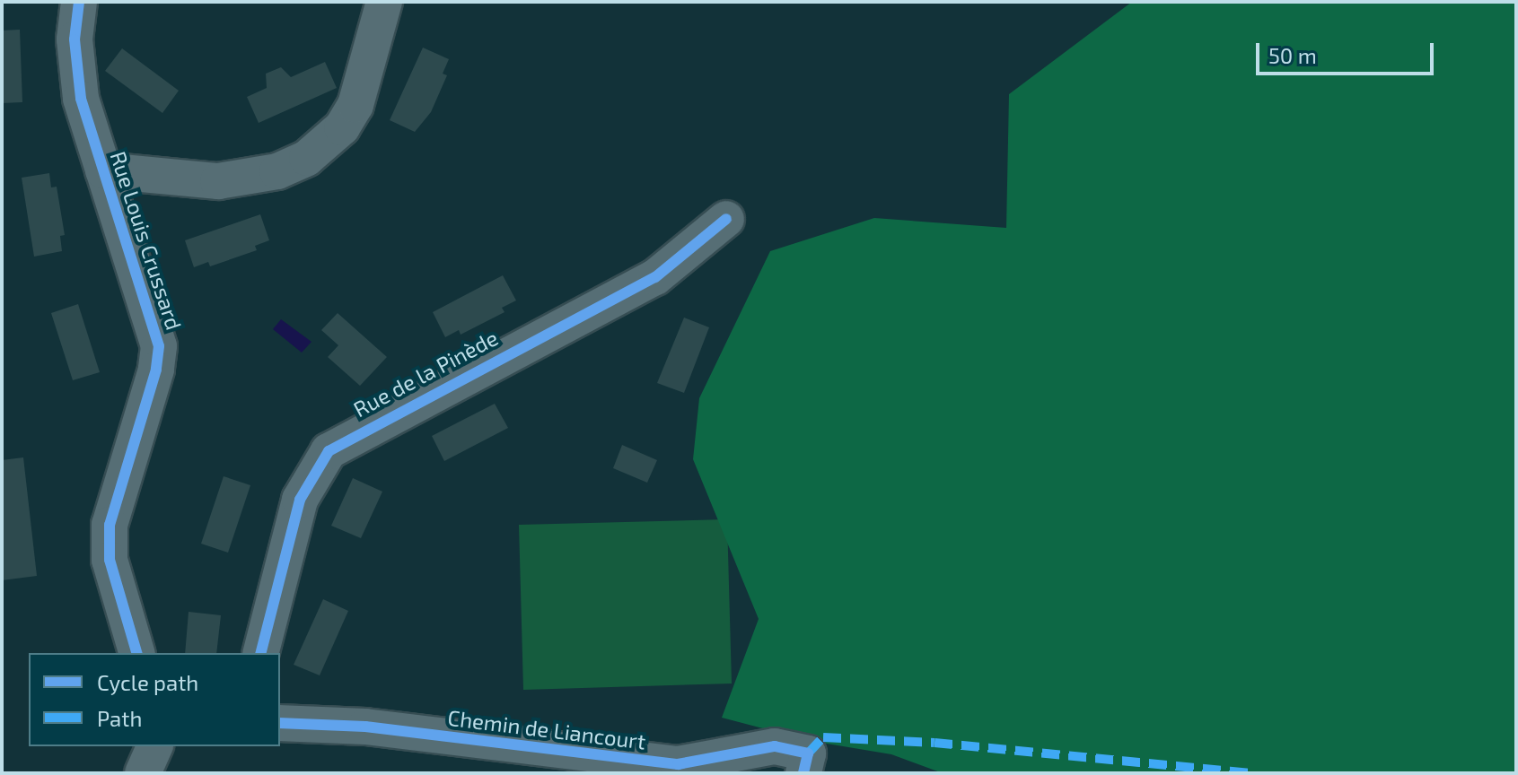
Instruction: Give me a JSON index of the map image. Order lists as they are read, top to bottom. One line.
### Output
{"streets":{"street":["Rue Louis Crussard","Rue de la Pinède","Chemin de Liancourt"]},"legend":["Cycle path","Path"],"scale_bar":"50 m"}
